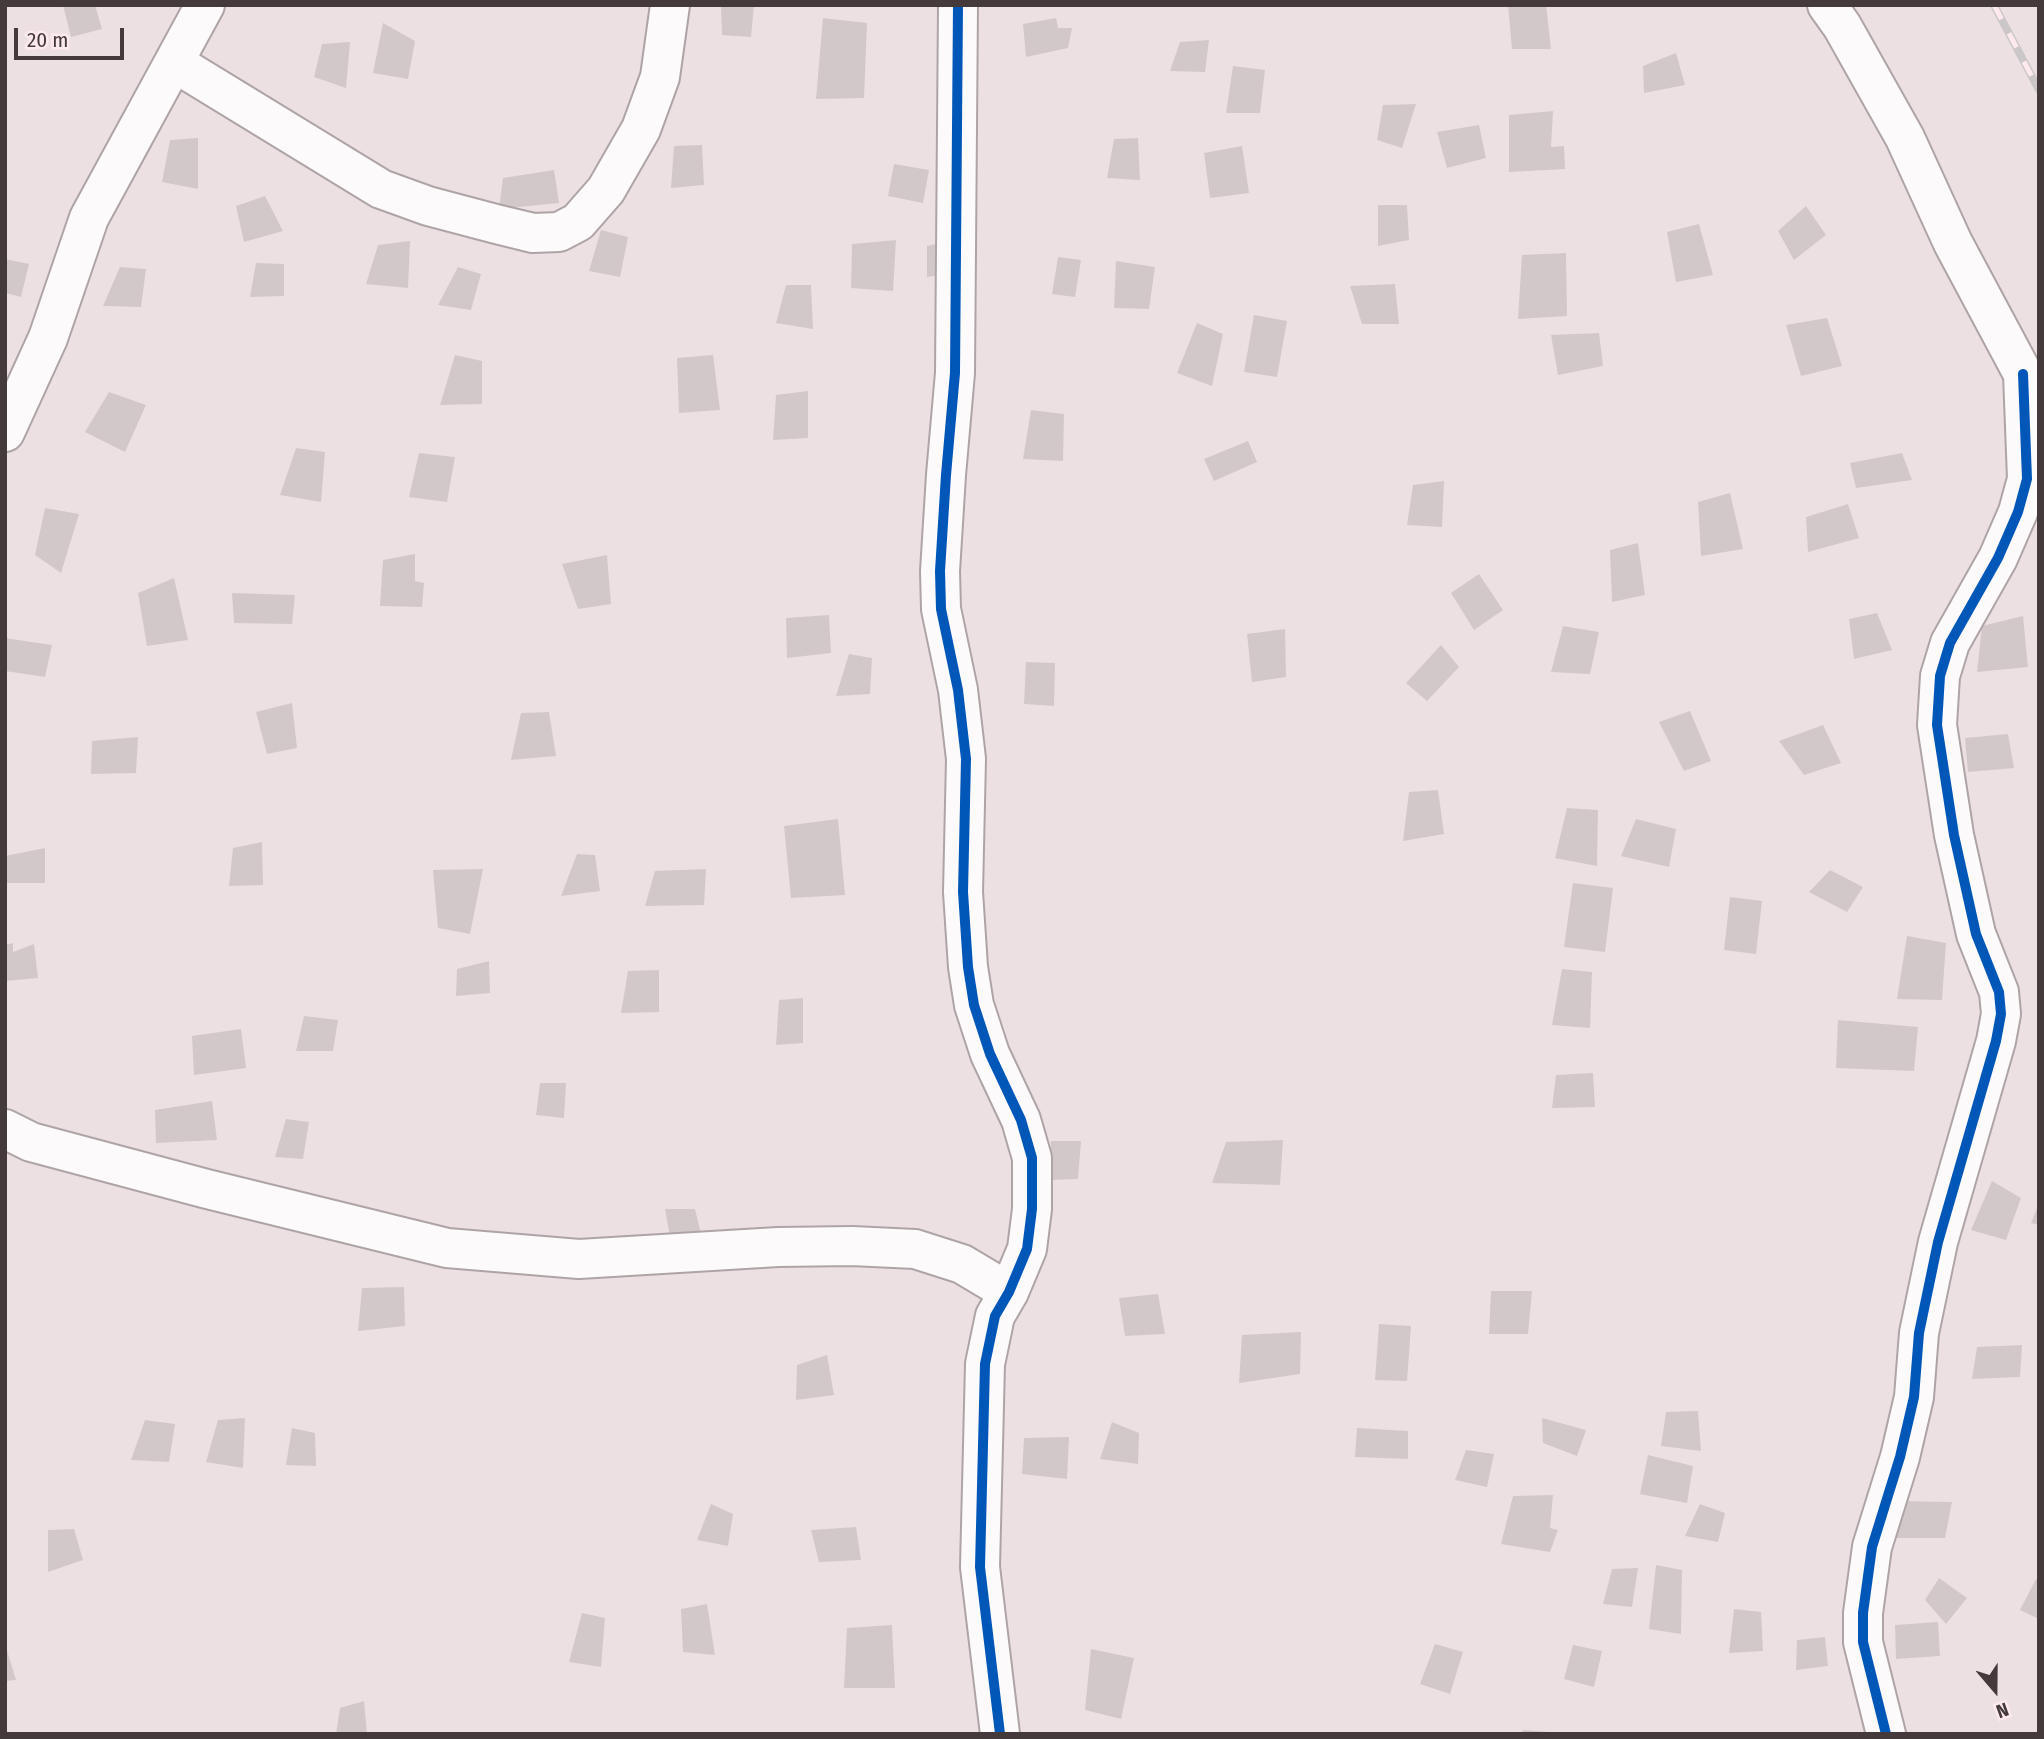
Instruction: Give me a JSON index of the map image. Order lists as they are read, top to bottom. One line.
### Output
{"scale_bar":"20 m","north":"bottom"}
